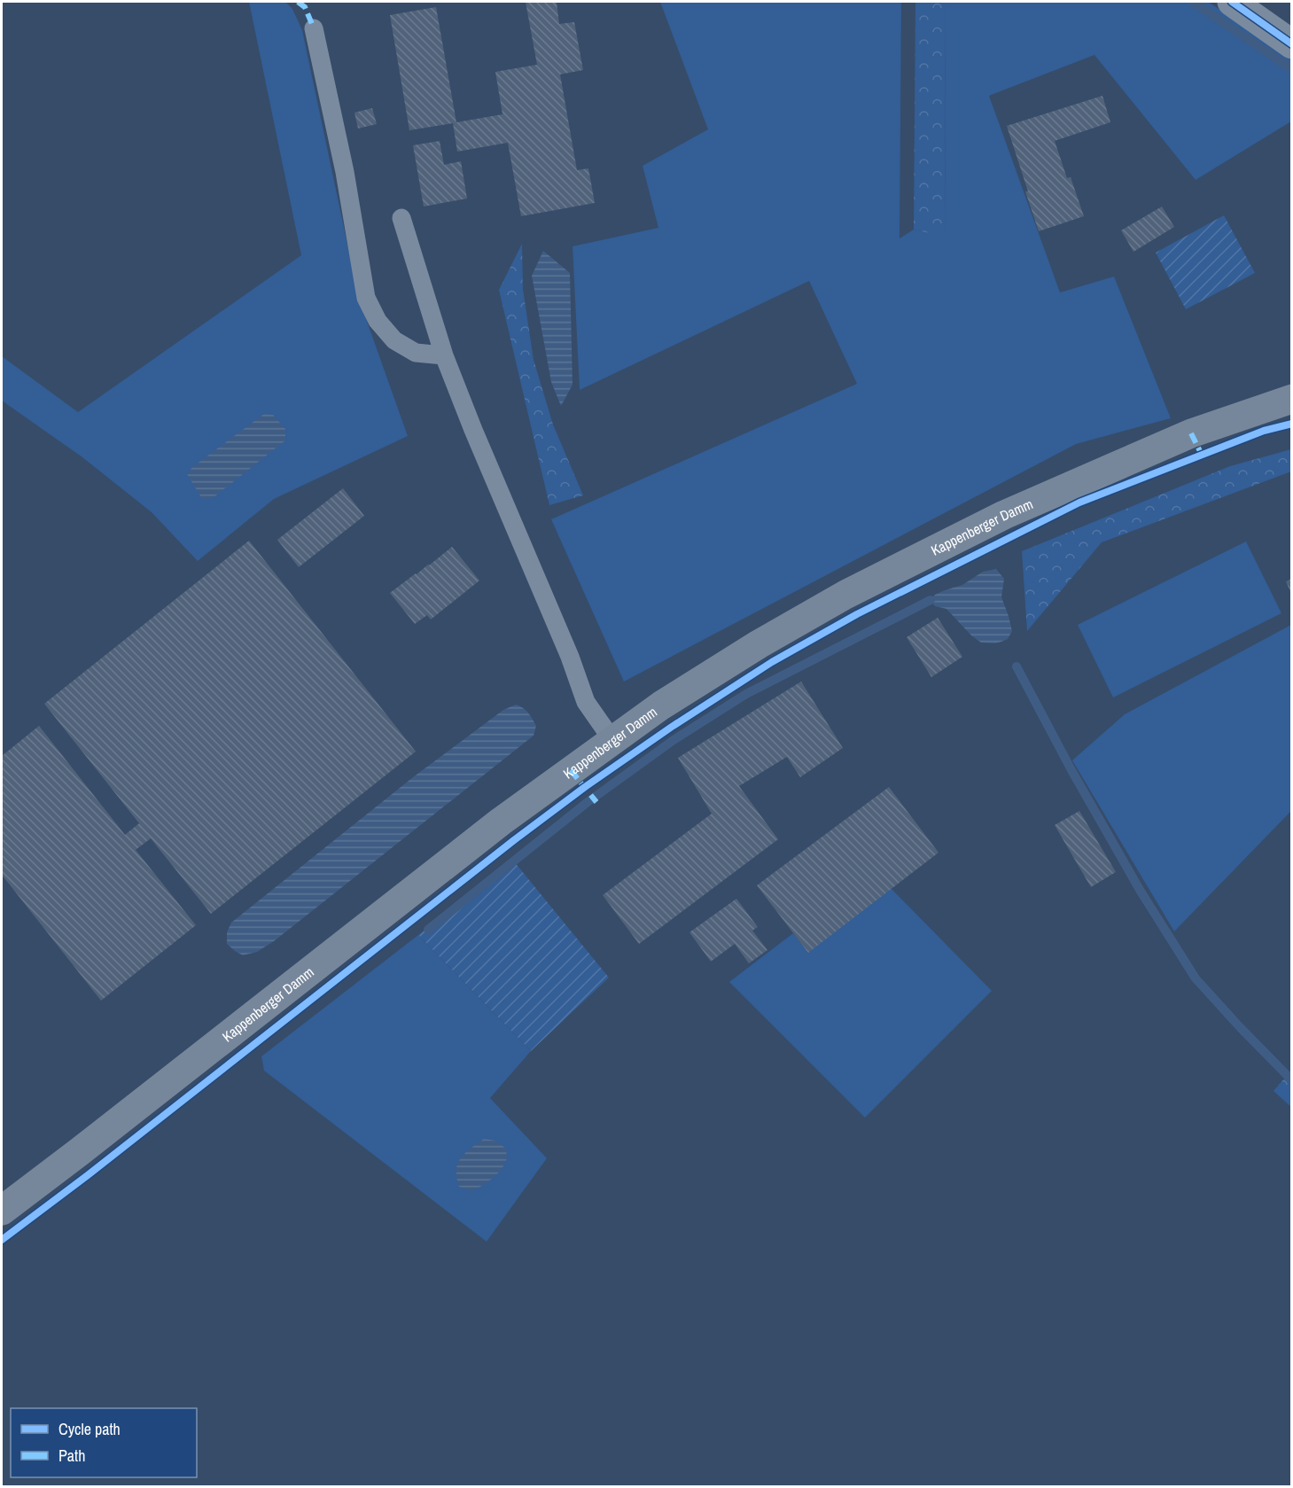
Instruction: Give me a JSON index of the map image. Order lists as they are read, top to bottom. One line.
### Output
{"streets":{"main road":["Kappenberger Damm"]},"legend":["Cycle path","Path"]}
